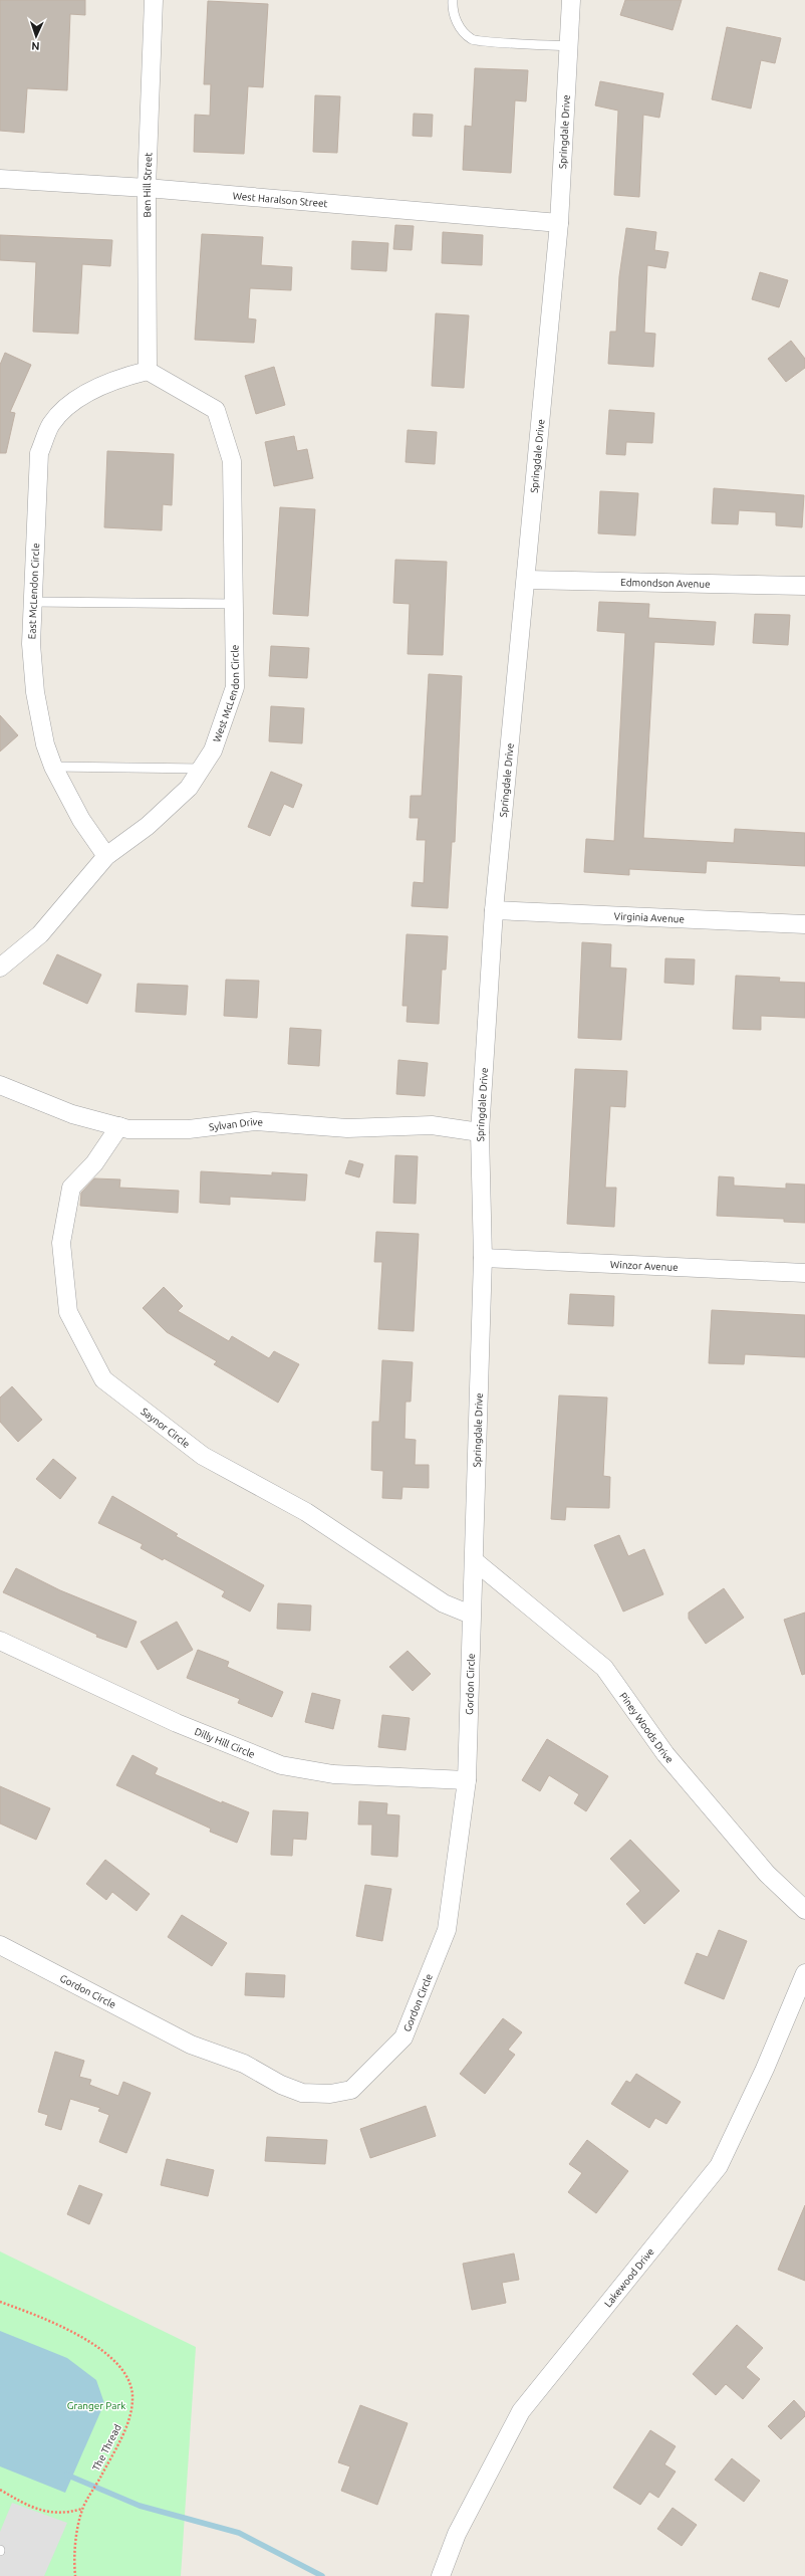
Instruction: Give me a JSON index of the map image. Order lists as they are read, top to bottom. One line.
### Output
{"streets":{"street":["Springdale Drive","Ben Hill Street","West Haralson Street","Edmondson Avenue","East McLendon Circle","West McLendon Circle","Virginia Avenue","Sylvan Drive","Winzor Avenue","Saynor Circle","Gordon Circle","Piney Woods Drive","Dilly Hill Circle","Lakewood Drive"],"path":["The Thread"]},"crossings":[["Springdale Drive","West Haralson Street"],["Springdale Drive","Edmondson Avenue"],["Springdale Drive","Virginia Avenue"],["Springdale Drive","Sylvan Drive"],["Springdale Drive","Winzor Avenue"],["Springdale Drive","Gordon Circle"],["Springdale Drive","Piney Woods Drive"],["Ben Hill Street","West Haralson Street"],["Ben Hill Street","East McLendon Circle"],["Ben Hill Street","West McLendon Circle"],["East McLendon Circle","West McLendon Circle"],["Sylvan Drive","Saynor Circle"],["Saynor Circle","Gordon Circle"],["Gordon Circle","Piney Woods Drive"],["Gordon Circle","Dilly Hill Circle"]],"parks":["Granger Park"],"north":"bottom"}
